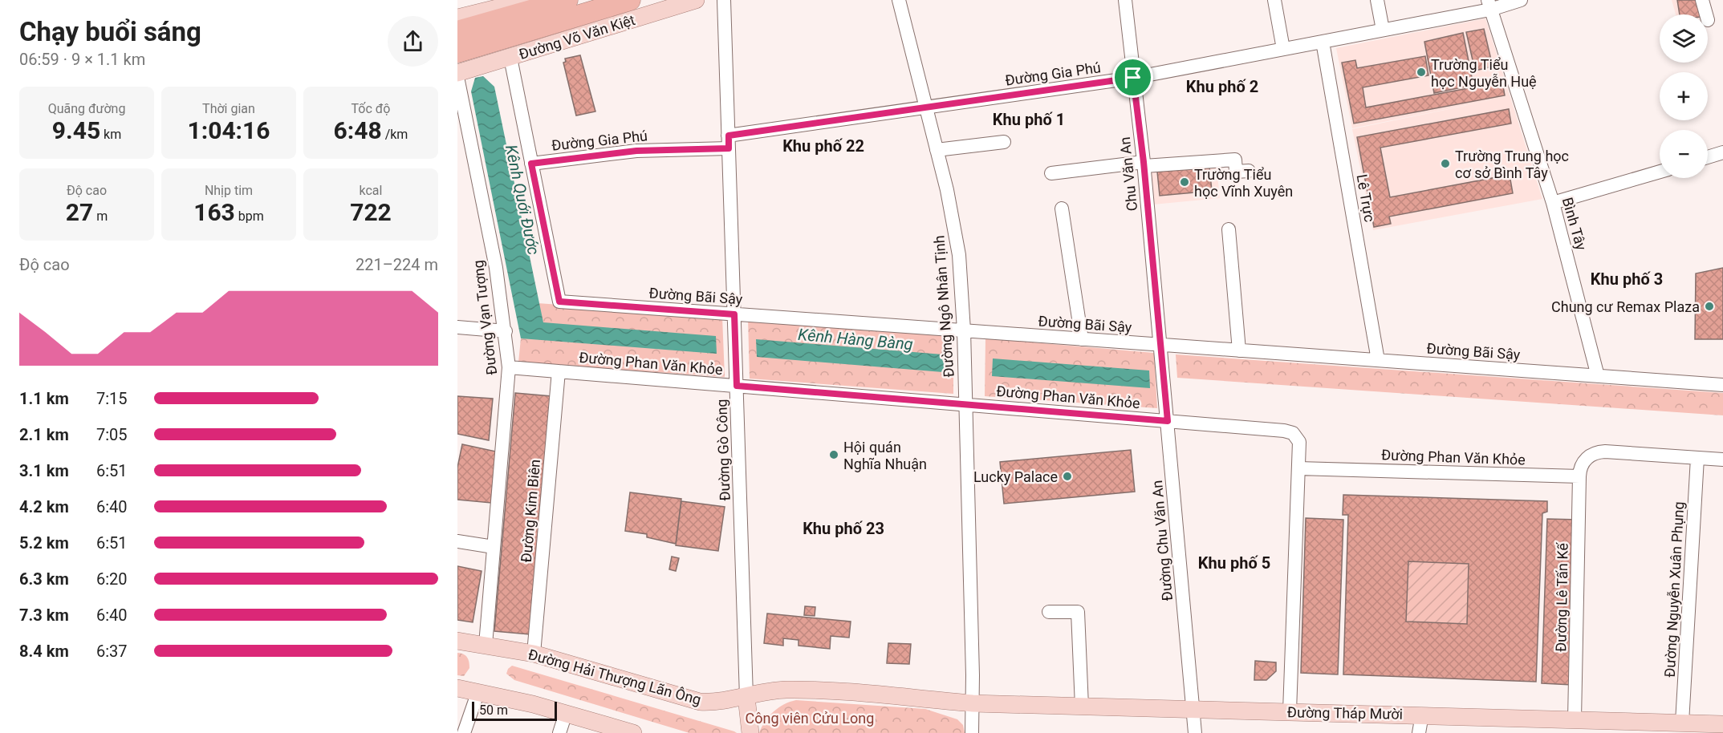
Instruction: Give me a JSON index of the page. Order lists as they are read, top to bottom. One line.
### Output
{"streets":{"highway":["Đường Võ Văn Kiệt"],"main road":["Đường Hải Thượng Lãn Ông","Đường Tháp Mười"],"street":["Đường Gia Phú","Chu Văn An","Lê Trực","Bình Tây","Đường Bãi Sậy","Đường Ngô Nhân Tịnh","Đường Vạn Tượng","Đường Phan Văn Khỏe","Đường Gò Công","Đường Kim Biên","Đường Chu Văn An","Đường Nguyễn Xuân Phụng","Đường Lê Tấn Kế"]},"crossings":[["Đường Gia Phú","Chu Văn An"],["Đường Gia Phú","Lê Trực"],["Đường Gia Phú","Bình Tây"],["Đường Gia Phú","Đường Bãi Sậy"],["Đường Gia Phú","Đường Ngô Nhân Tịnh"],["Đường Gia Phú","Đường Gò Công"],["Chu Văn An","Đường Bãi Sậy"],["Chu Văn An","Đường Chu Văn An"],["Lê Trực","Đường Bãi Sậy"],["Bình Tây","Đường Bãi Sậy"],["Đường Bãi Sậy","Đường Ngô Nhân Tịnh"],["Đường Bãi Sậy","Đường Gò Công"],["Đường Bãi Sậy","Đường Chu Văn An"],["Đường Ngô Nhân Tịnh","Đường Phan Văn Khỏe"],["Đường Ngô Nhân Tịnh","Đường Hải Thượng Lãn Ông"],["Đường Ngô Nhân Tịnh","Đường Tháp Mười"],["Đường Vạn Tượng","Đường Phan Văn Khỏe"],["Đường Vạn Tượng","Đường Hải Thượng Lãn Ông"],["Đường Phan Văn Khỏe","Đường Gò Công"],["Đường Phan Văn Khỏe","Đường Kim Biên"],["Đường Phan Văn Khỏe","Đường Chu Văn An"],["Đường Phan Văn Khỏe","Đường Lê Tấn Kế"],["Đường Gò Công","Đường Hải Thượng Lãn Ông"],["Đường Kim Biên","Đường Hải Thượng Lãn Ông"],["Đường Chu Văn An","Đường Tháp Mười"],["Đường Nguyễn Xuân Phụng","Đường Tháp Mười"],["Đường Lê Tấn Kế","Đường Tháp Mười"],["Đường Hải Thượng Lãn Ông","Đường Tháp Mười"]],"districts":["Khu phố 2","Khu phố 1","Khu phố 22","Khu phố 3","Khu phố 23","Khu phố 5"],"water":["Kênh Quới Đước","Kênh Hàng Bàng"],"parks":["Công viên Cửu Long"],"places":["Trường Tiểu học Nguyễn Huệ","Trường Trung học cơ sở Bình Tây","Trường Tiểu học Vĩnh Xuyên","Chung cư Remax Plaza","Hội quán Nghĩa Nhuận","Lucky Palace"],"scale_bar":"50 m","page":{"heading":["Chạy buổi sáng","06:59 · 9 × 1.1 km"],"map_buttons":["+","−"],"stats":[["Quãng đường","9.45 km"],["Thời gian","1:04:16"],["Tốc độ","6:48 /km"],["Độ cao","27 m"],["Nhịp tim","163 bpm"],["kcal","722"]],"chart":["Độ cao","221–224 m"],"list":[{"name":"1.1 km","note":"7:15"},{"name":"2.1 km","note":"7:05"},{"name":"3.1 km","note":"6:51"},{"name":"4.2 km","note":"6:40"},{"name":"5.2 km","note":"6:51"},{"name":"6.3 km","note":"6:20"},{"name":"7.3 km","note":"6:40"},{"name":"8.4 km","note":"6:37"}],"scale":"50 m"}}
